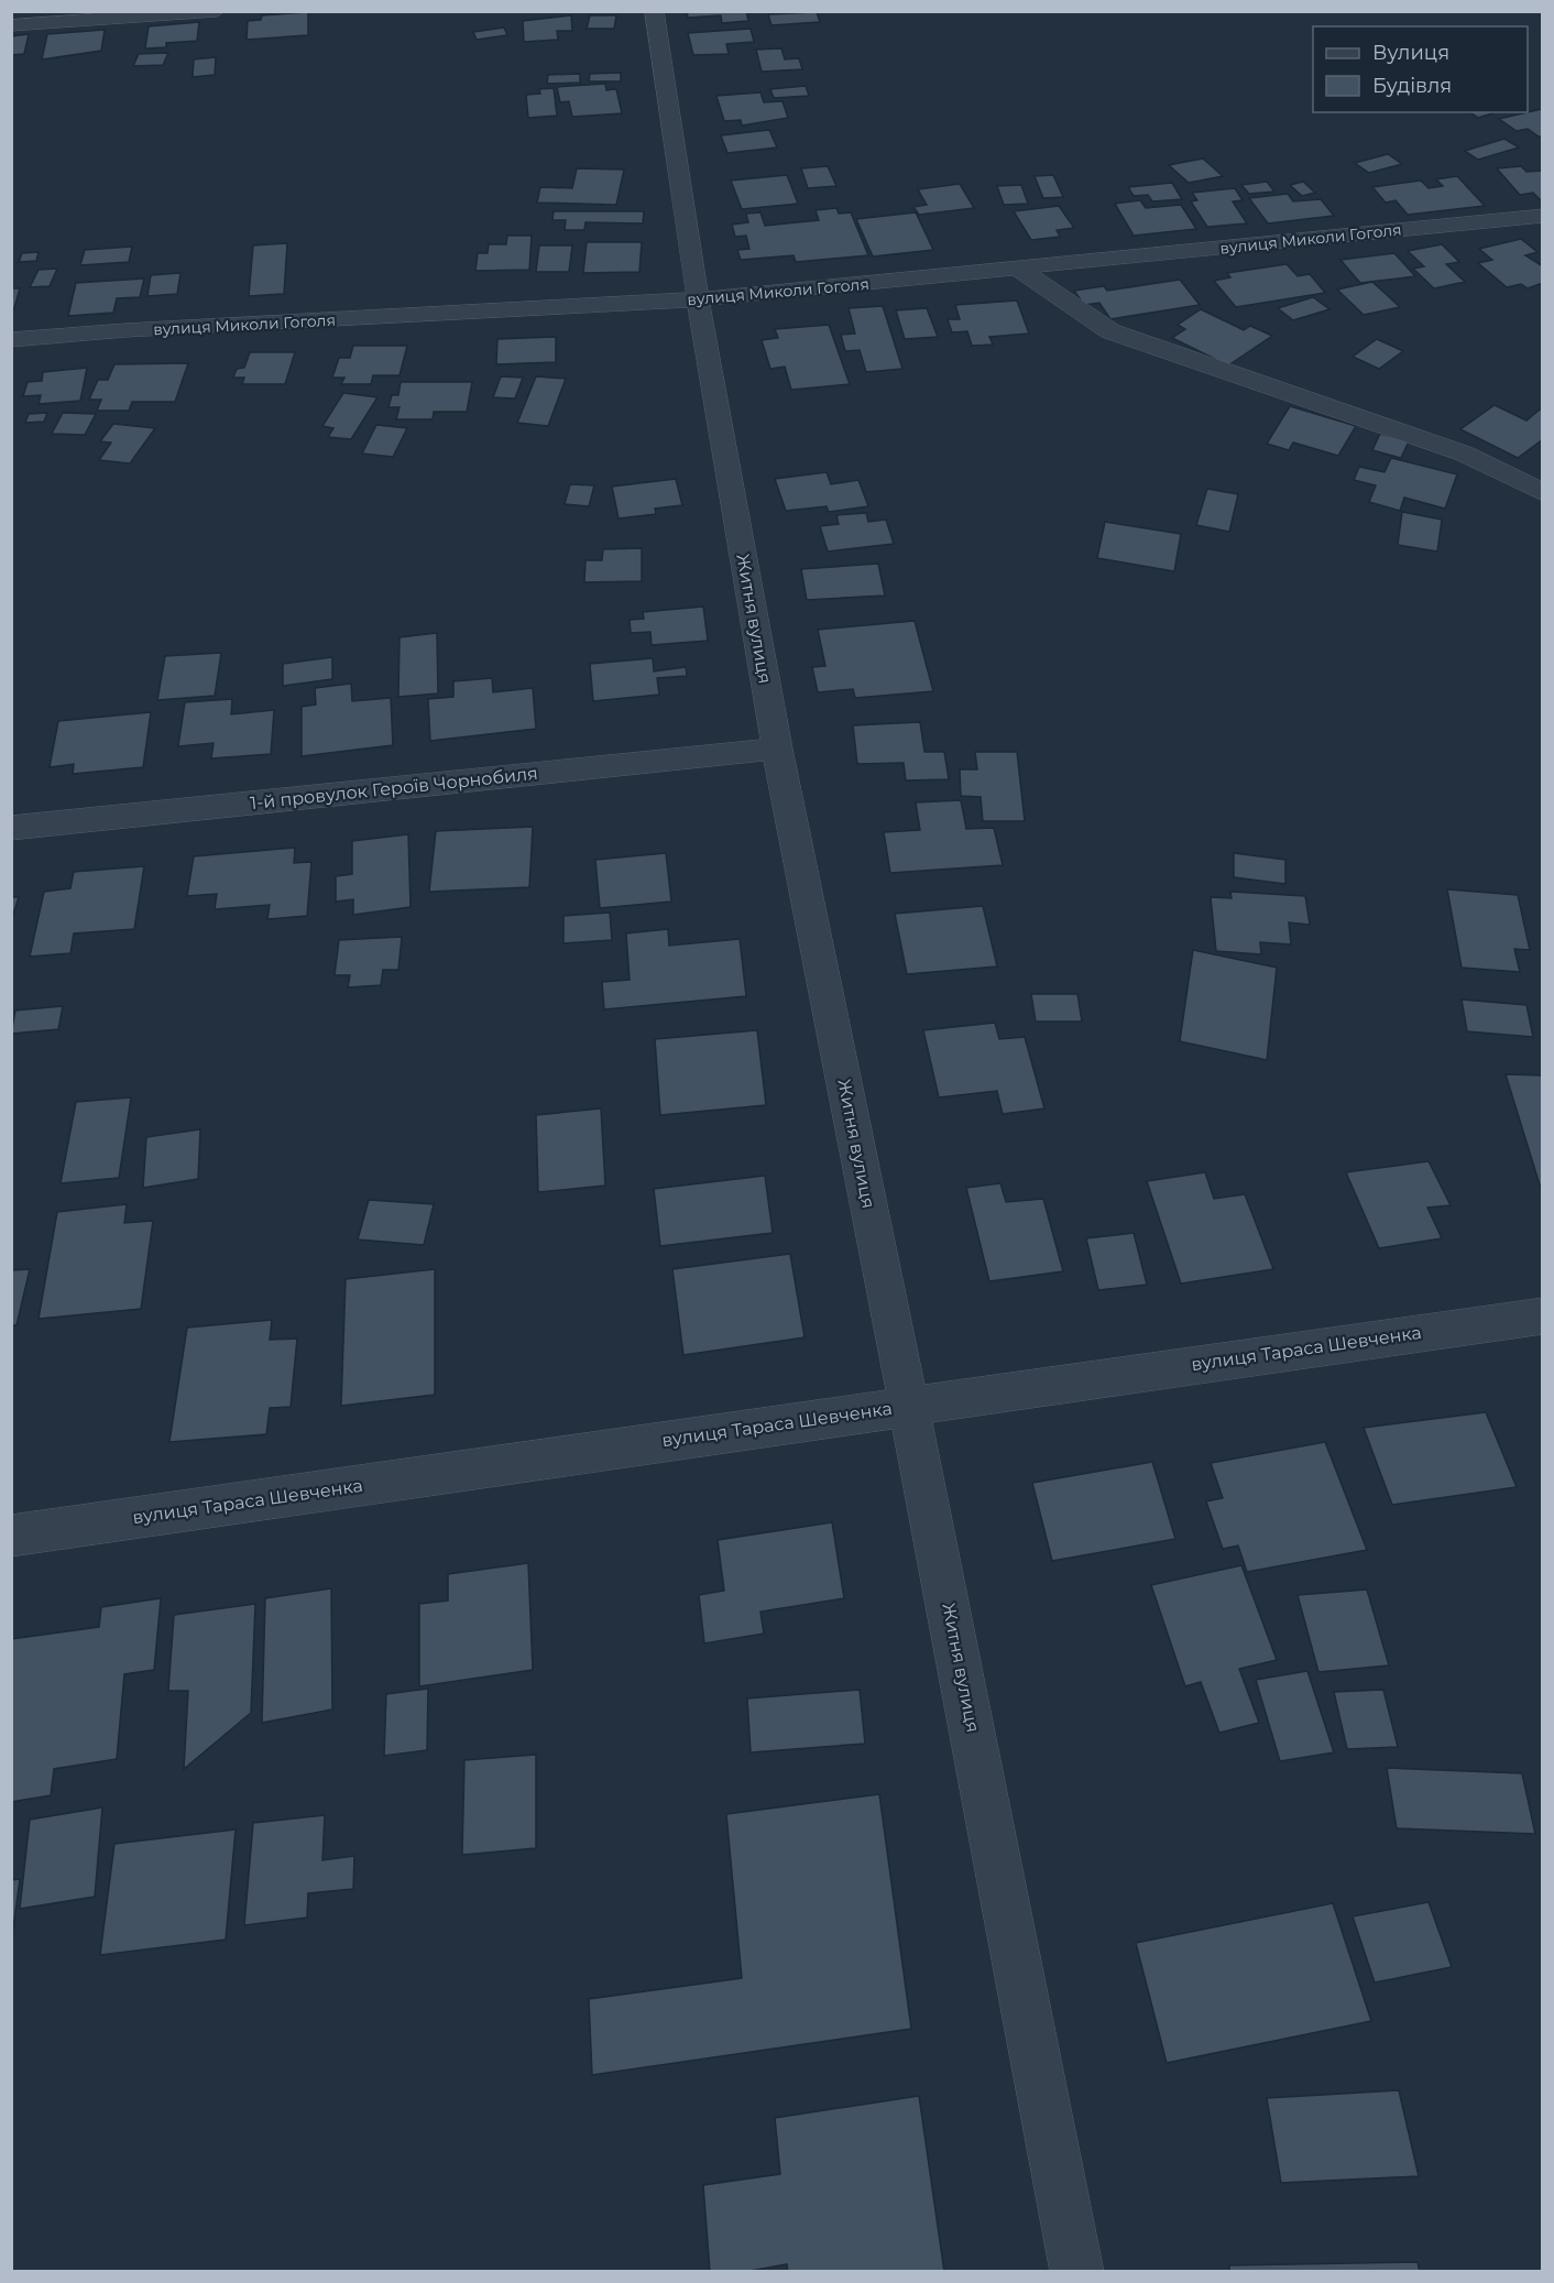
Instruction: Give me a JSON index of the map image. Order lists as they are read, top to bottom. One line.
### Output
{"streets":{"street":["вулиця Миколи Гоголя","Житня вулиця","1-й провулок Героїв Чорнобиля","вулиця Тараса Шевченка"]},"crossings":[["вулиця Миколи Гоголя","Житня вулиця"],["Житня вулиця","1-й провулок Героїв Чорнобиля"],["Житня вулиця","вулиця Тараса Шевченка"]],"legend":["Вулиця","Будівля"]}
